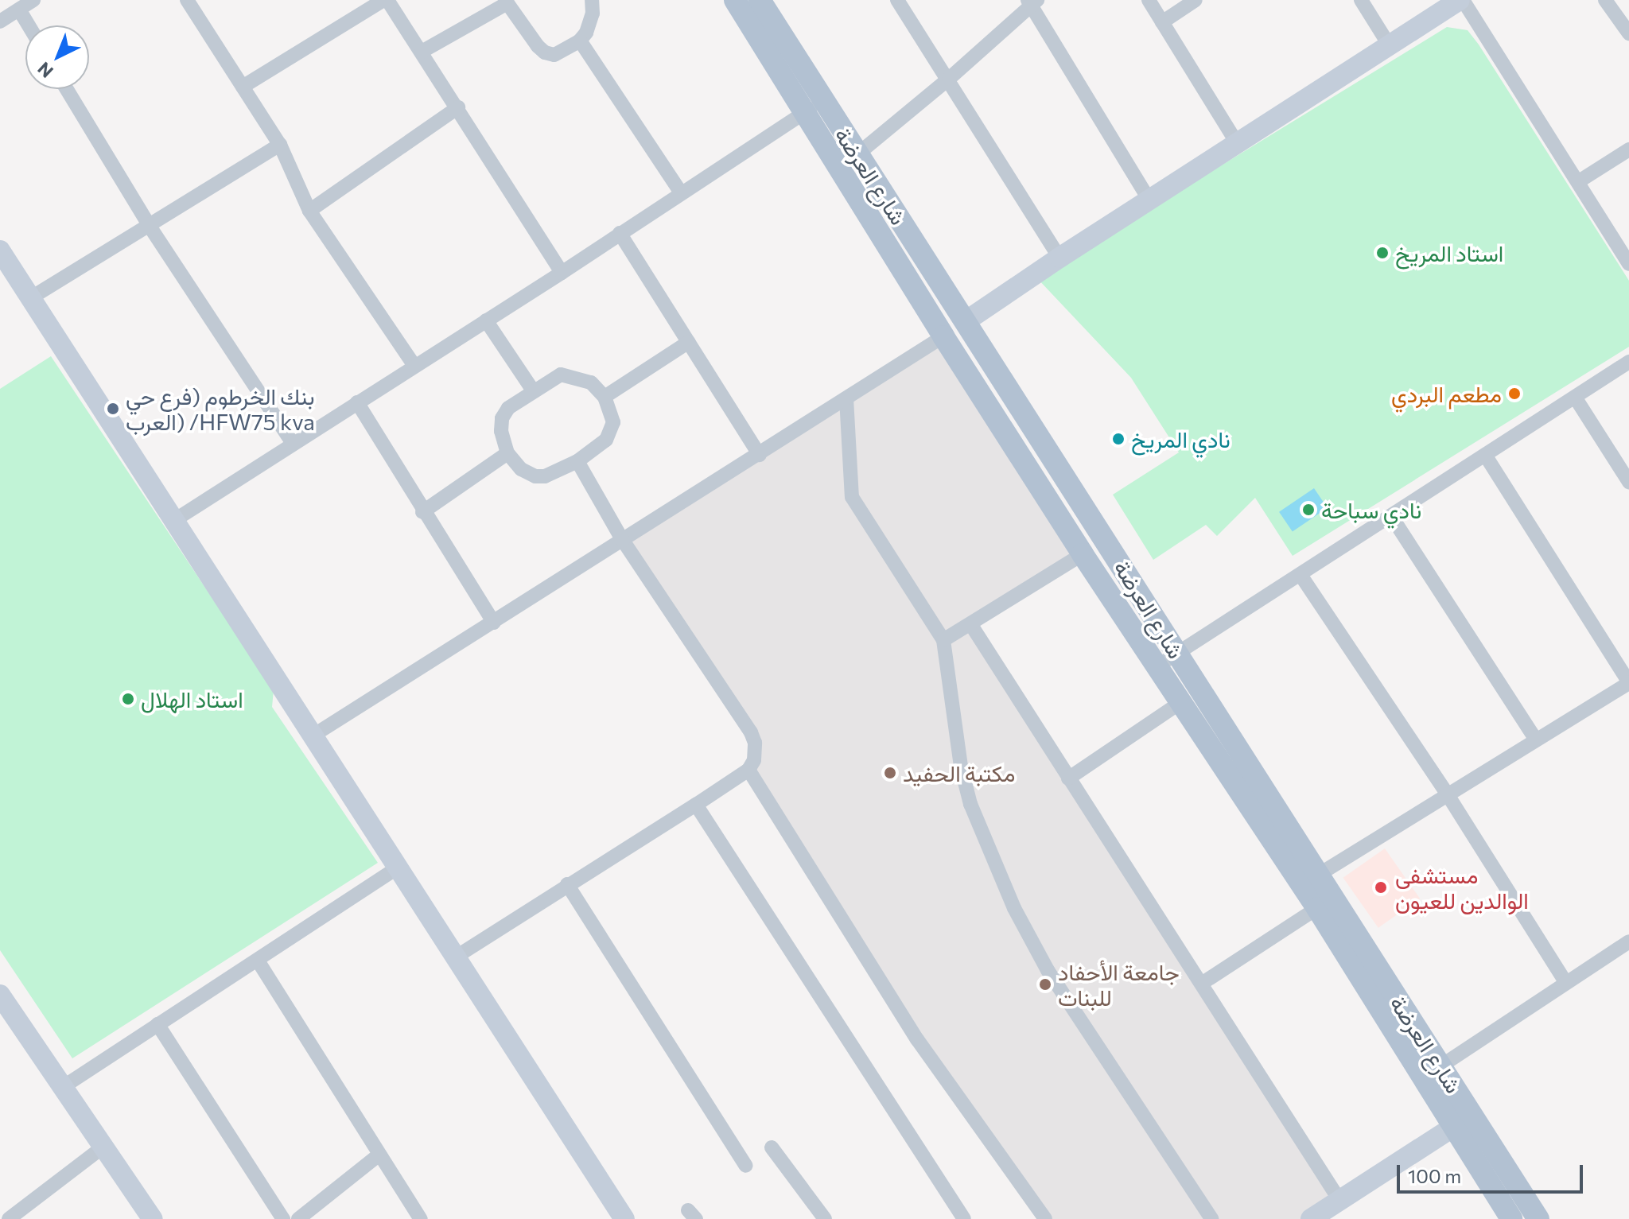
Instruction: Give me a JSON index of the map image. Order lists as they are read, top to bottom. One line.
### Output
{"streets":{"main road":["شارع العرضة"]},"places":["استاد المريخ","مطعم البردي","بنك الخرطوم (فرع حي العرب) /HFW75 kva","نادي المريخ","نادي سباحة","استاد الهلال","مكتبة الحفيد","مستشفى الوالدين للعيون","جامعة الأحفاد للبنات"],"scale_bar":"100 m","north":"bottom left"}
